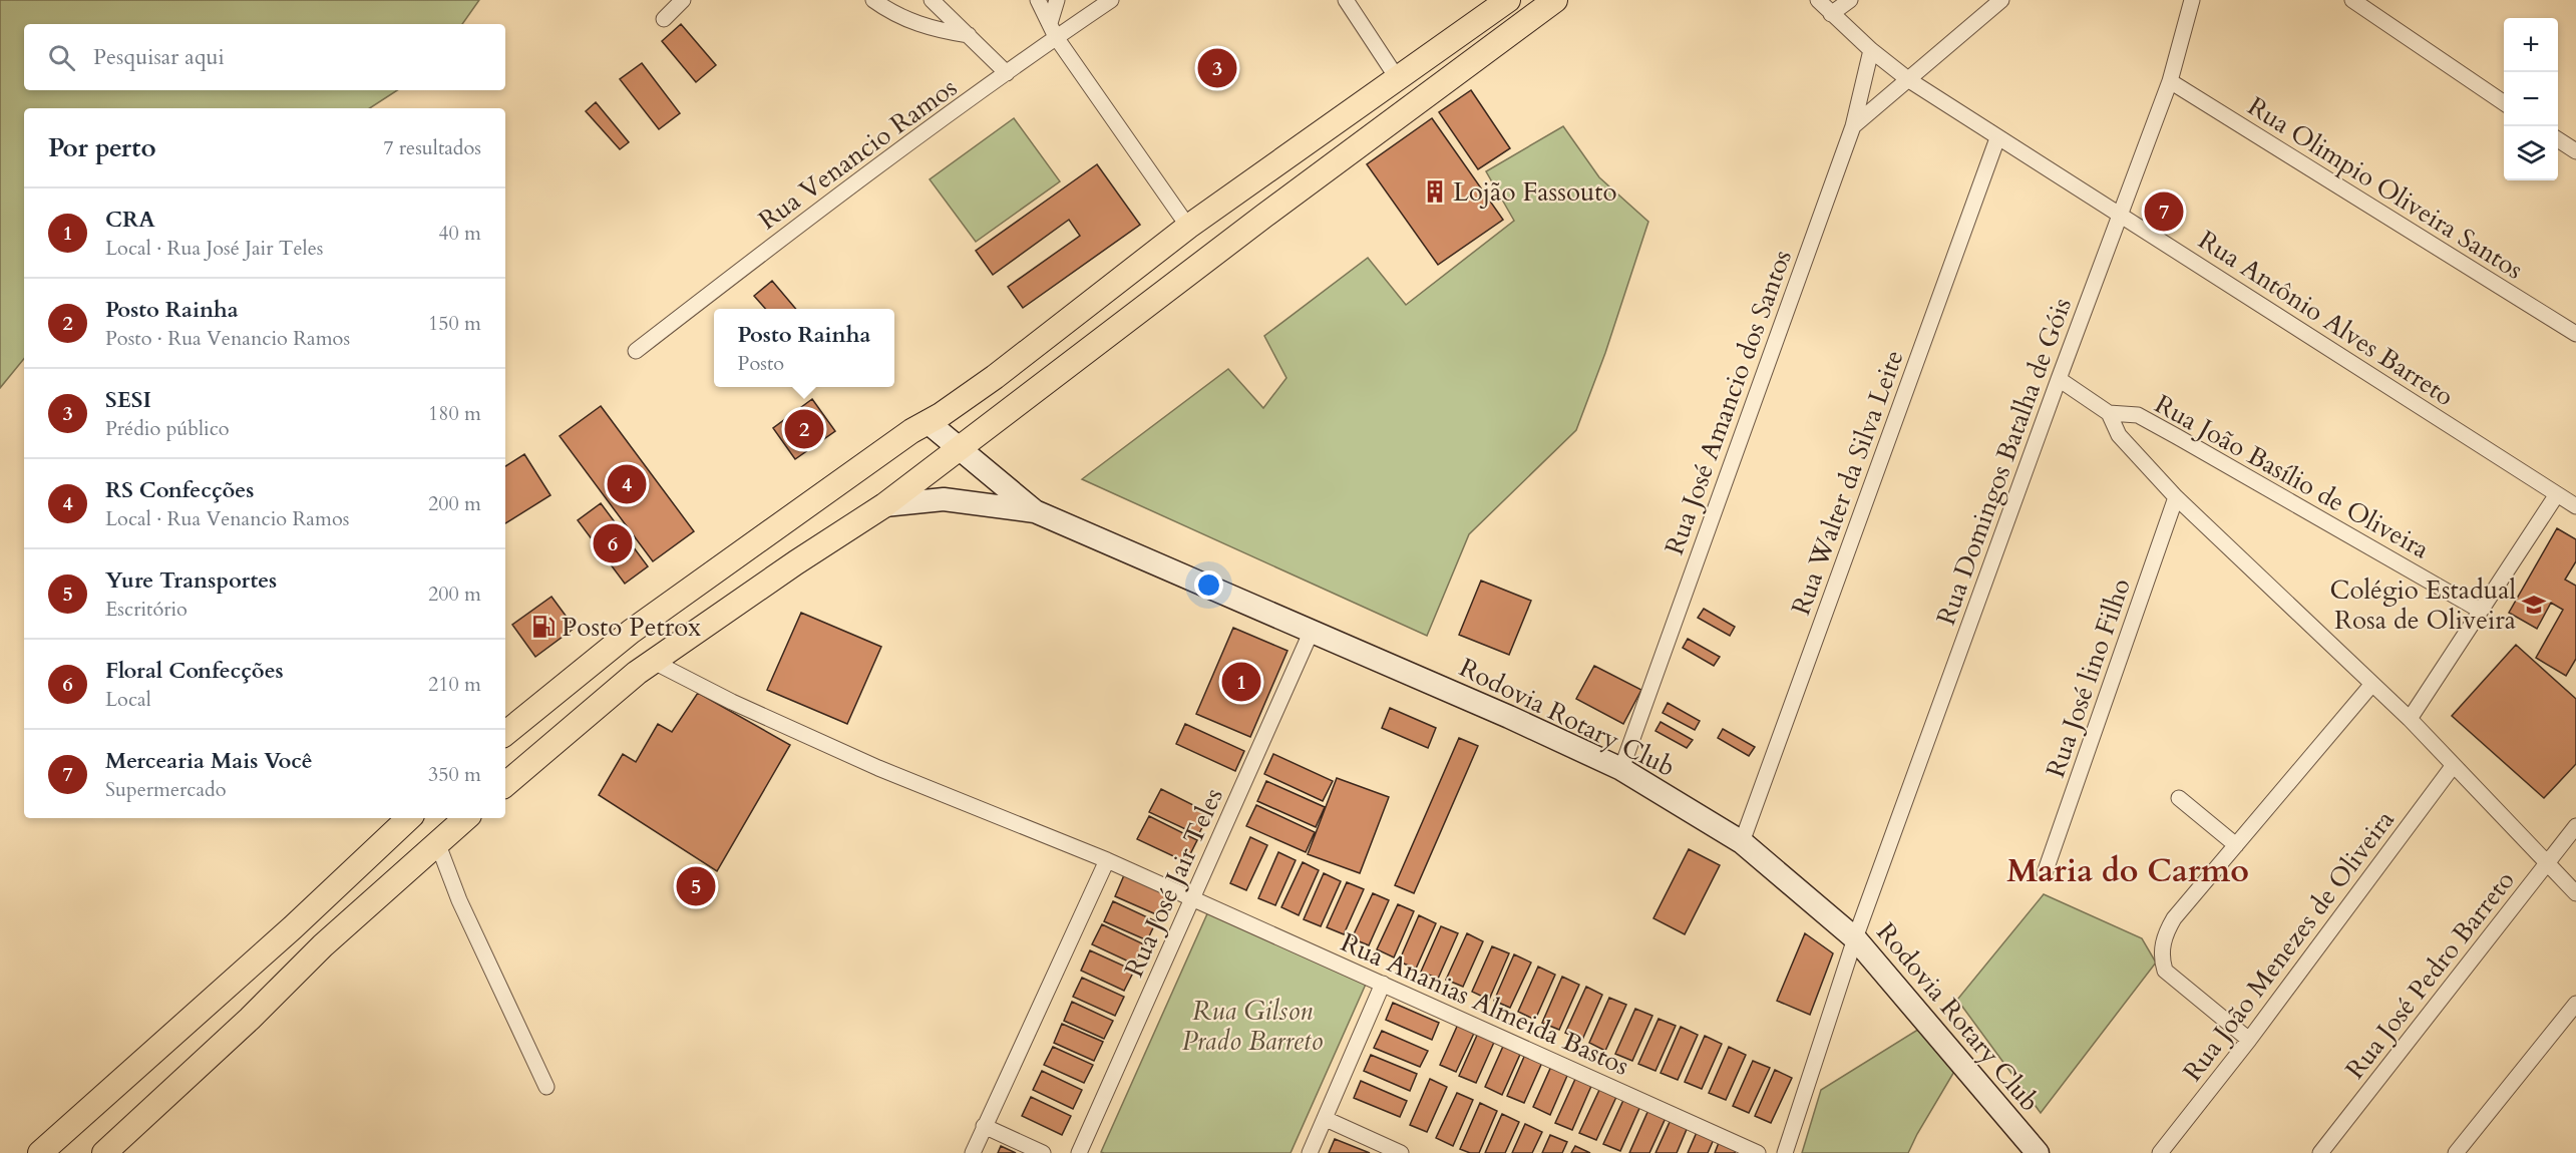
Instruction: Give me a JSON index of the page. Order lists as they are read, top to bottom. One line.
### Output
{"streets":{"main road":["Rodovia Rotary Club"],"street":["Rua Venancio Ramos","Rua Olimpio Oliveira Santos","Rua Antônio Alves Barreto","Rua José Amancio dos Santos","Rua Domingos Batalha de Góis","Rua João Basílio de Oliveira","Rua Walter da Silva Leite","Rua José lino Filho","Rua José Jair Teles","Rua João Menezes de Oliveira","Rua José Pedro Barreto","Rua Ananias Almeida Bastos"]},"crossings":[["Rua Olimpio Oliveira Santos","Rua Domingos Batalha de Góis"],["Rua Antônio Alves Barreto","Rua José Amancio dos Santos"],["Rua Antônio Alves Barreto","Rua Domingos Batalha de Góis"],["Rua Antônio Alves Barreto","Rua Walter da Silva Leite"],["Rua José Amancio dos Santos","Rodovia Rotary Club"],["Rua Domingos Batalha de Góis","Rodovia Rotary Club"],["Rua Walter da Silva Leite","Rodovia Rotary Club"],["Rodovia Rotary Club","Rua José Jair Teles"],["Rua José Jair Teles","Rua Ananias Almeida Bastos"]],"districts":["Maria do Carmo"],"parks":["Rua Gilson Prado Barreto"],"places":{"building":["Lojão Fassouto"],"school or university":["Colégio Estadual Rosa de Oliveira"],"fuel station":["Posto Petrox"]},"page":{"map_buttons":["+","−"],"search":"Pesquisar aqui","pins":["3","7","2","4","6","1","5"],"heading":["Por perto","7 resultados"],"list":[{"mark":"1","name":"CRA","note":"Local · Rua José Jair Teles","value":"40 m"},{"mark":"2","name":"Posto Rainha","note":"Posto · Rua Venancio Ramos","value":"150 m"},{"mark":"3","name":"SESI","note":"Prédio público","value":"180 m"},{"mark":"4","name":"RS Confecções","note":"Local · Rua Venancio Ramos","value":"200 m"},{"mark":"5","name":"Yure Transportes","note":"Escritório","value":"200 m"},{"mark":"6","name":"Floral Confecções","note":"Local","value":"210 m"},{"mark":"7","name":"Mercearia Mais Você","note":"Supermercado","value":"350 m"}],"popup":["Posto Rainha","Posto"]}}
